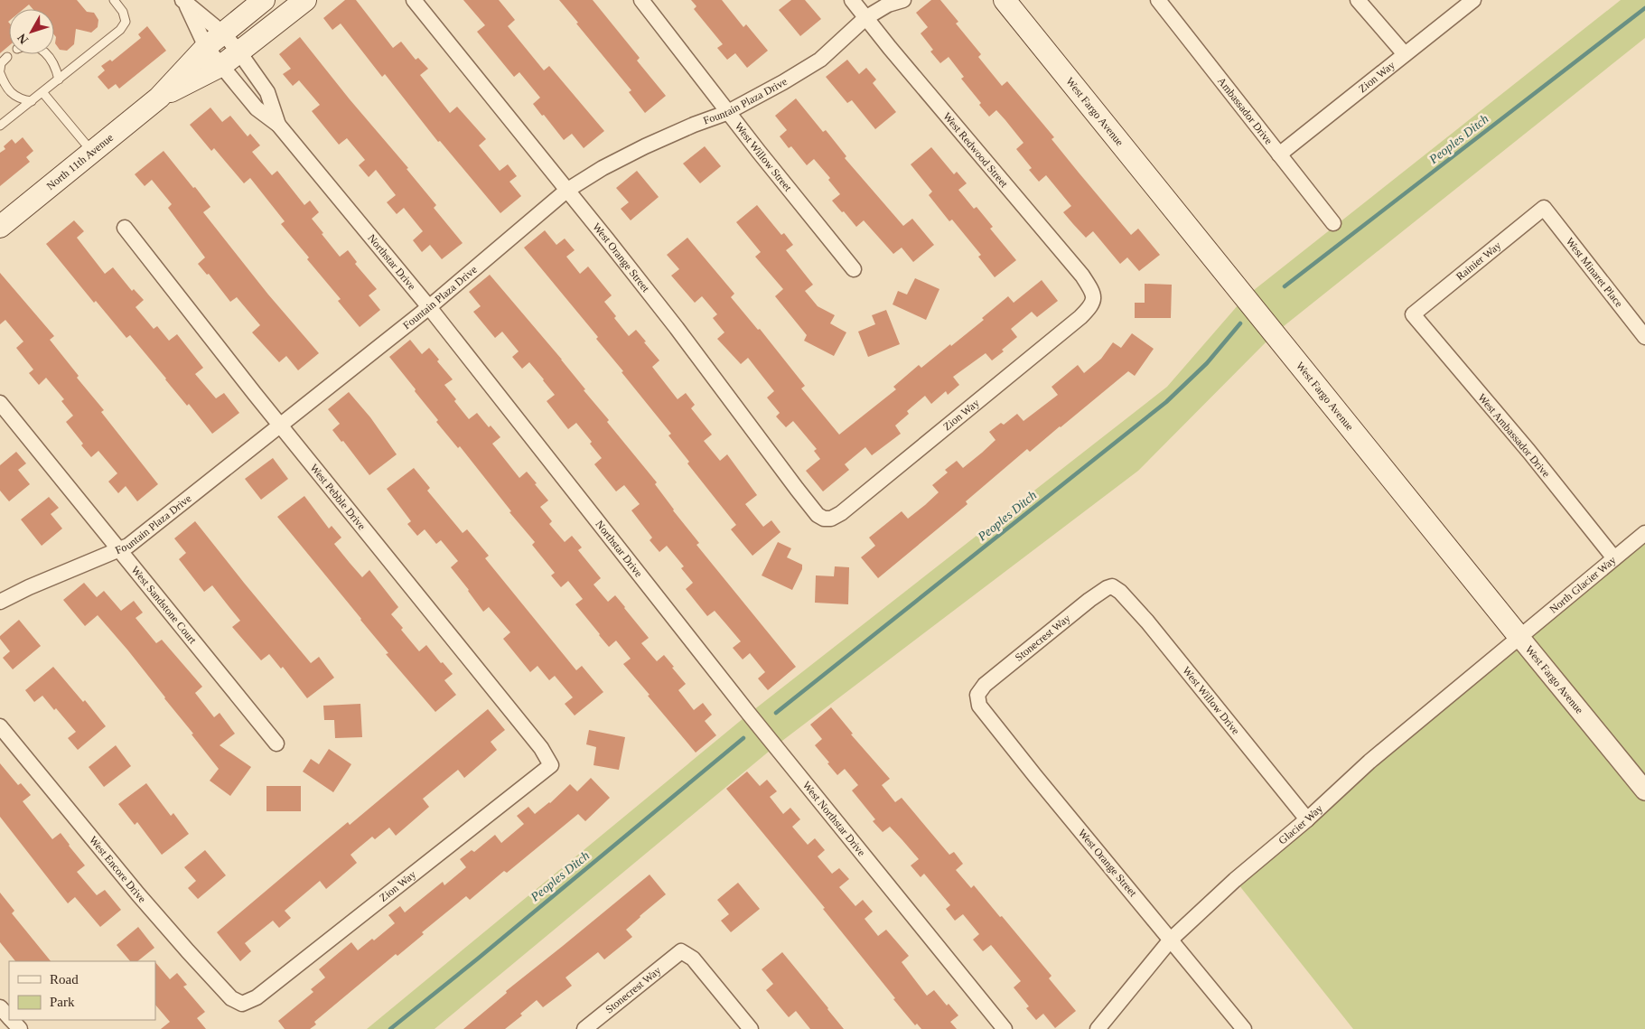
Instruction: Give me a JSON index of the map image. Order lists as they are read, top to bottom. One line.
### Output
{"streets":{"main road":["West Fargo Avenue","North 11th Avenue"],"street":["Zion Way","Fountain Plaza Drive","Ambassador Drive","West Redwood Street","West Willow Street","West Orange Street","Rainier Way","Northstar Drive","West Minaret Place","West Ambassador Drive","West Pebble Drive","North Glacier Way","West Sandstone Court","Stonecrest Way","West Willow Drive","West Northstar Drive","Glacier Way","West Encore Drive"]},"crossings":[["Zion Way","Ambassador Drive"],["Zion Way","West Redwood Street"],["Zion Way","West Orange Street"],["Zion Way","West Pebble Drive"],["Zion Way","West Encore Drive"],["Fountain Plaza Drive","West Redwood Street"],["Fountain Plaza Drive","West Willow Street"],["Fountain Plaza Drive","West Orange Street"],["Fountain Plaza Drive","Northstar Drive"],["Fountain Plaza Drive","West Pebble Drive"],["Fountain Plaza Drive","West Sandstone Court"],["West Fargo Avenue","North Glacier Way"],["West Fargo Avenue","Glacier Way"],["North 11th Avenue","Northstar Drive"],["West Orange Street","Stonecrest Way"],["West Orange Street","Glacier Way"],["Rainier Way","West Minaret Place"],["Rainier Way","West Ambassador Drive"],["Northstar Drive","West Northstar Drive"],["West Ambassador Drive","North Glacier Way"],["North Glacier Way","Glacier Way"],["Stonecrest Way","West Willow Drive"],["West Willow Drive","Glacier Way"]],"water":["Peoples Ditch"],"legend":["Road","Park"],"north":"bottom left"}
